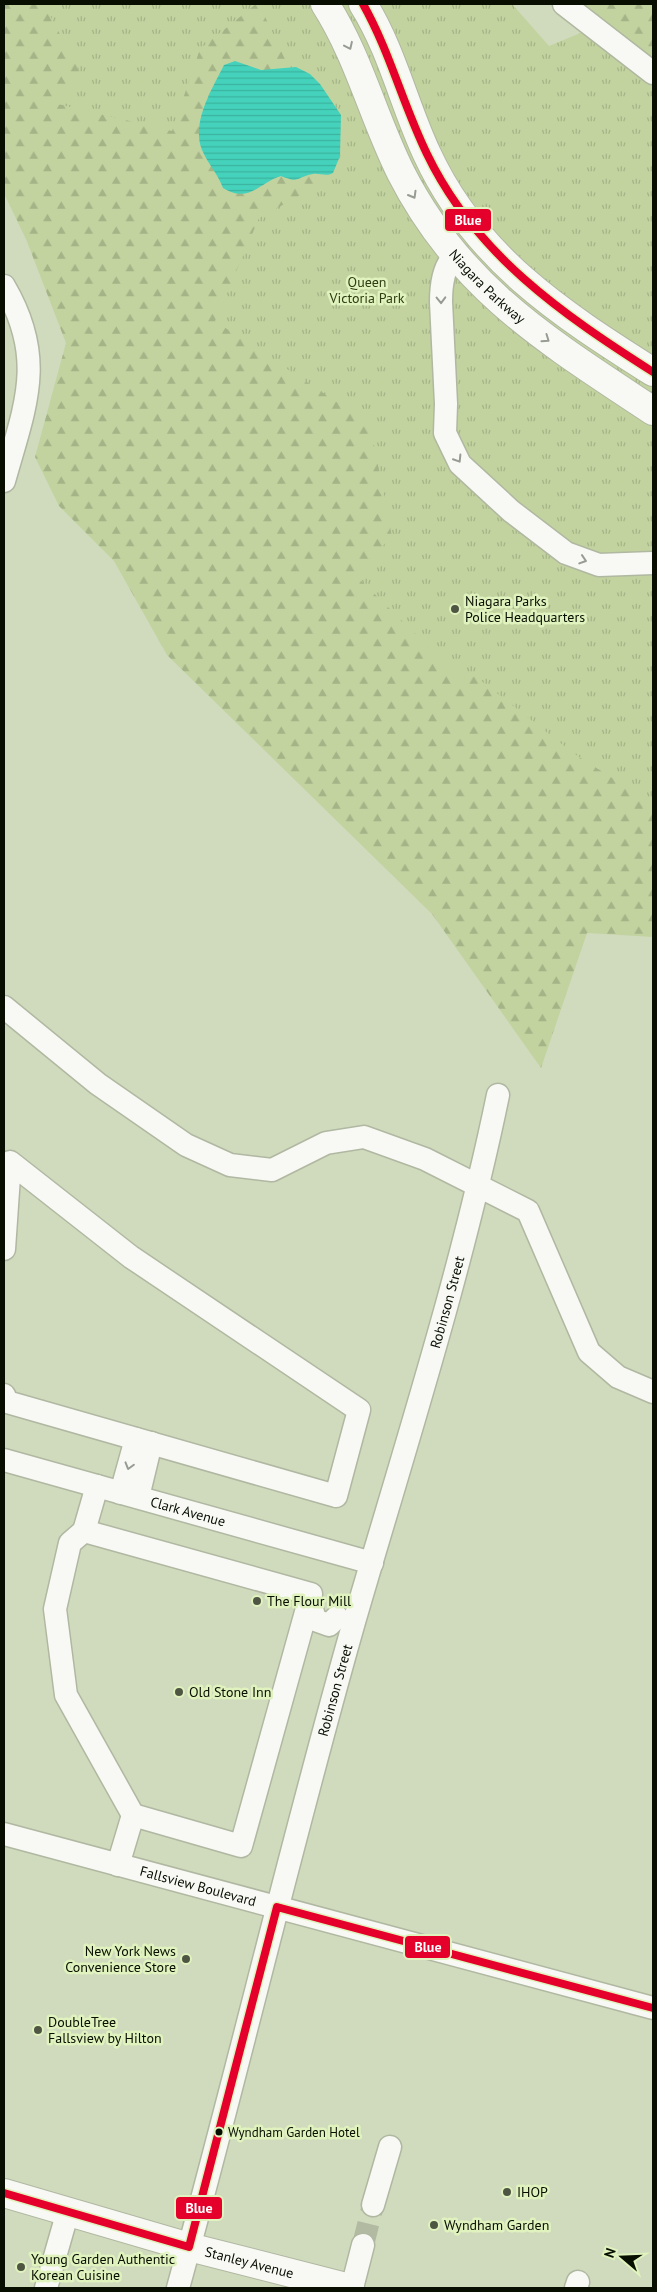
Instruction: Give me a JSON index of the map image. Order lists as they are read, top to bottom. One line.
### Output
{"streets":{"main road":["Niagara Parkway","Stanley Avenue"],"street":["Robinson Street","Clark Avenue","Fallsview Boulevard"]},"crossings":[["Robinson Street","Clark Avenue"],["Robinson Street","Fallsview Boulevard"],["Robinson Street","Stanley Avenue"]],"parks":["Queen Victoria Park"],"places":["Niagara Parks Police Headquarters","The Flour Mill","Old Stone Inn","New York News Convenience Store","DoubleTree Fallsview by Hilton","Wyndham Garden Hotel","IHOP","Wyndham Garden","Young Garden Authentic Korean Cuisine"],"lines":["transit line Blue"],"north":"left"}
